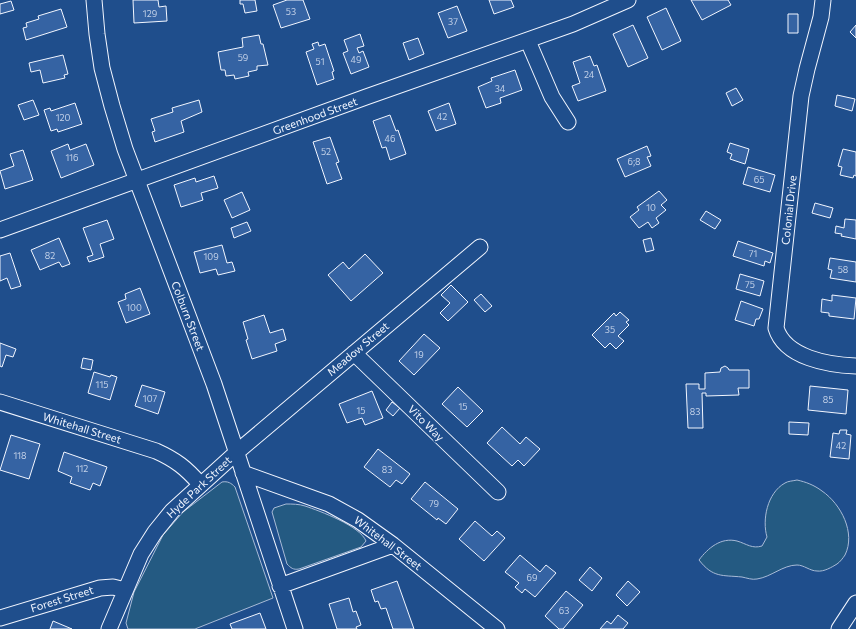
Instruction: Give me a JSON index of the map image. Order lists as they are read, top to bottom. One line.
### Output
{"streets":{"street":["Greenhood Street","Colonial Drive","Colburn Street","Meadow Street","Vito Way","Whitehall Street","Hyde Park Street","Forest Street"]},"crossings":[["Greenhood Street","Colburn Street"],["Colburn Street","Meadow Street"],["Colburn Street","Whitehall Street"],["Colburn Street","Hyde Park Street"],["Meadow Street","Vito Way"],["Meadow Street","Hyde Park Street"],["Whitehall Street","Hyde Park Street"],["Hyde Park Street","Forest Street"]],"house_numbers":["53","129","37","59","49","51","24","34","42","120","46","52","116","6;8","65","10","71","82","109","58","75","100","35","19","115","107","85","15","15","83","42","118","112","83","79","69","63"]}
